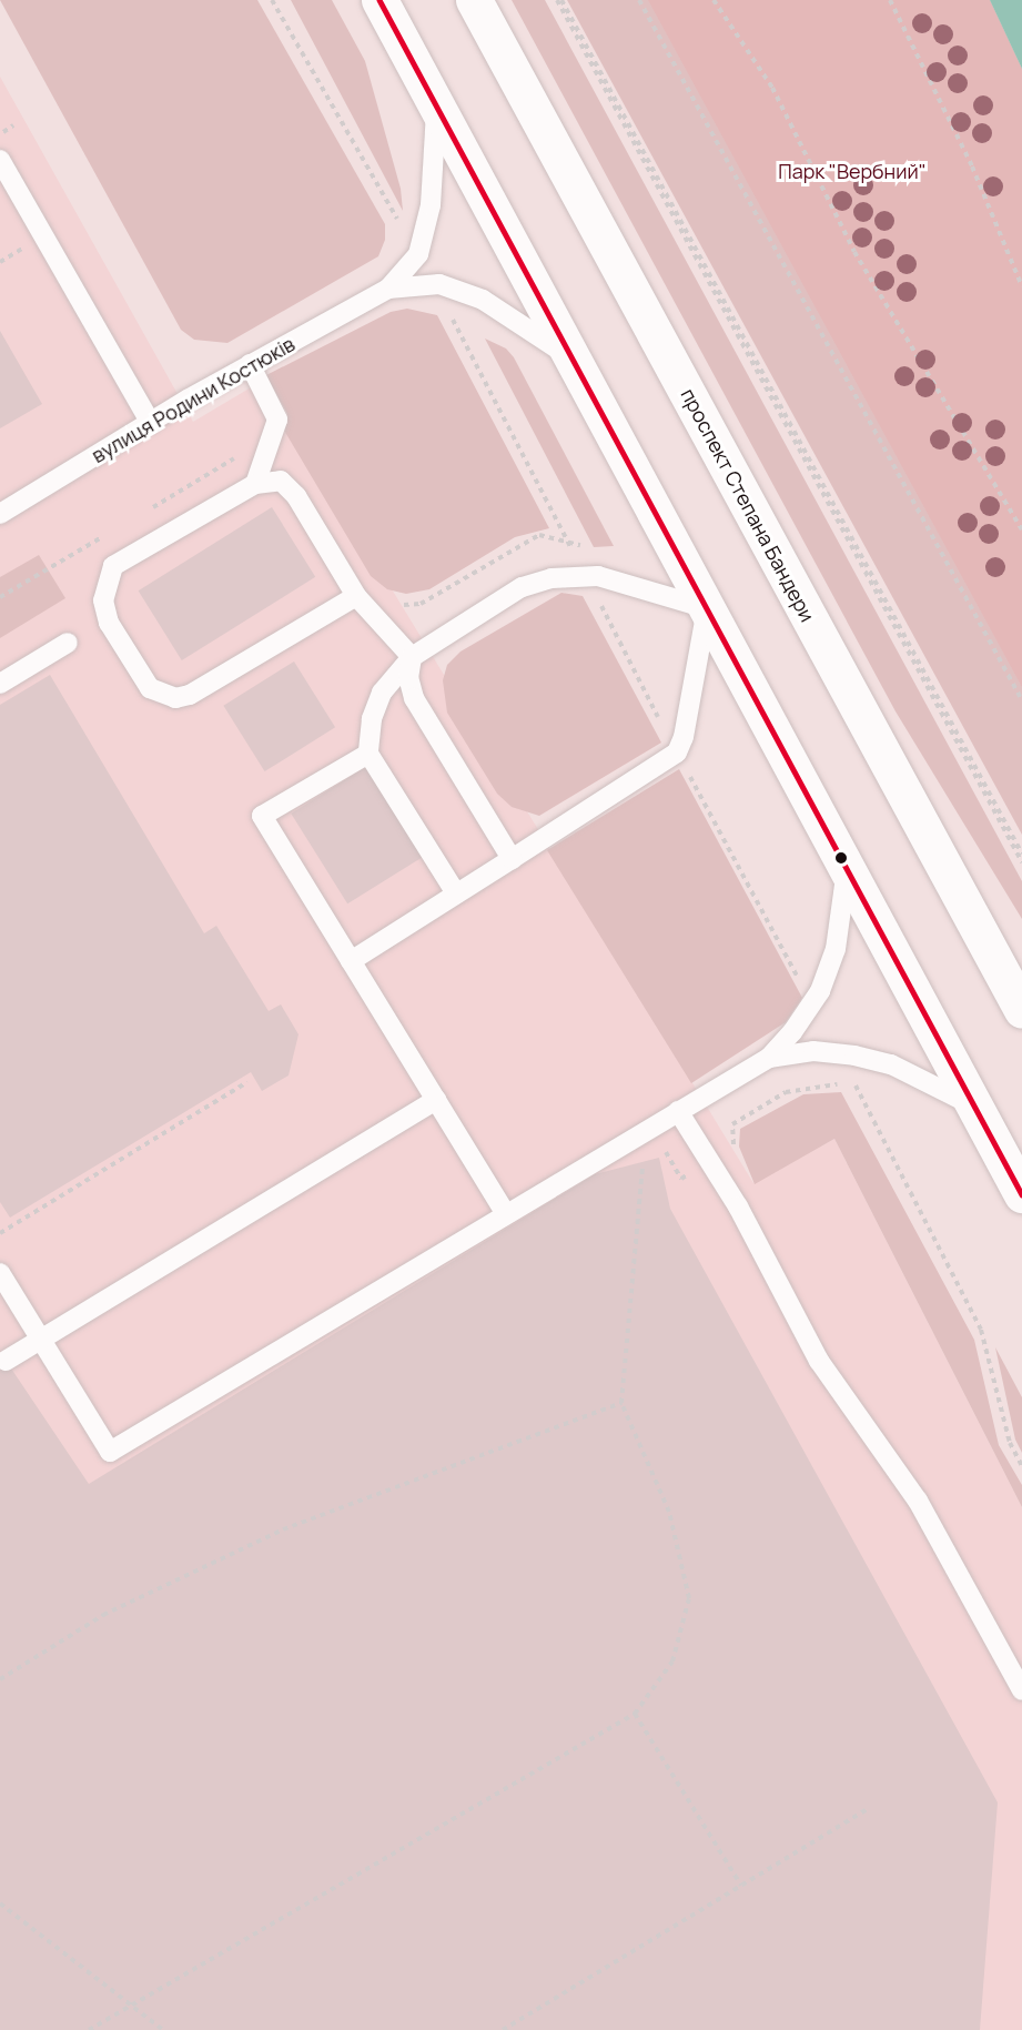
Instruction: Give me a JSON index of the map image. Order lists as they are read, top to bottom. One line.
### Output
{"streets":{"main road":["проспект Степана Бандери"],"lane":["вулиця Родини Костюків"]},"parks":["Парк \"Вербний\""]}
